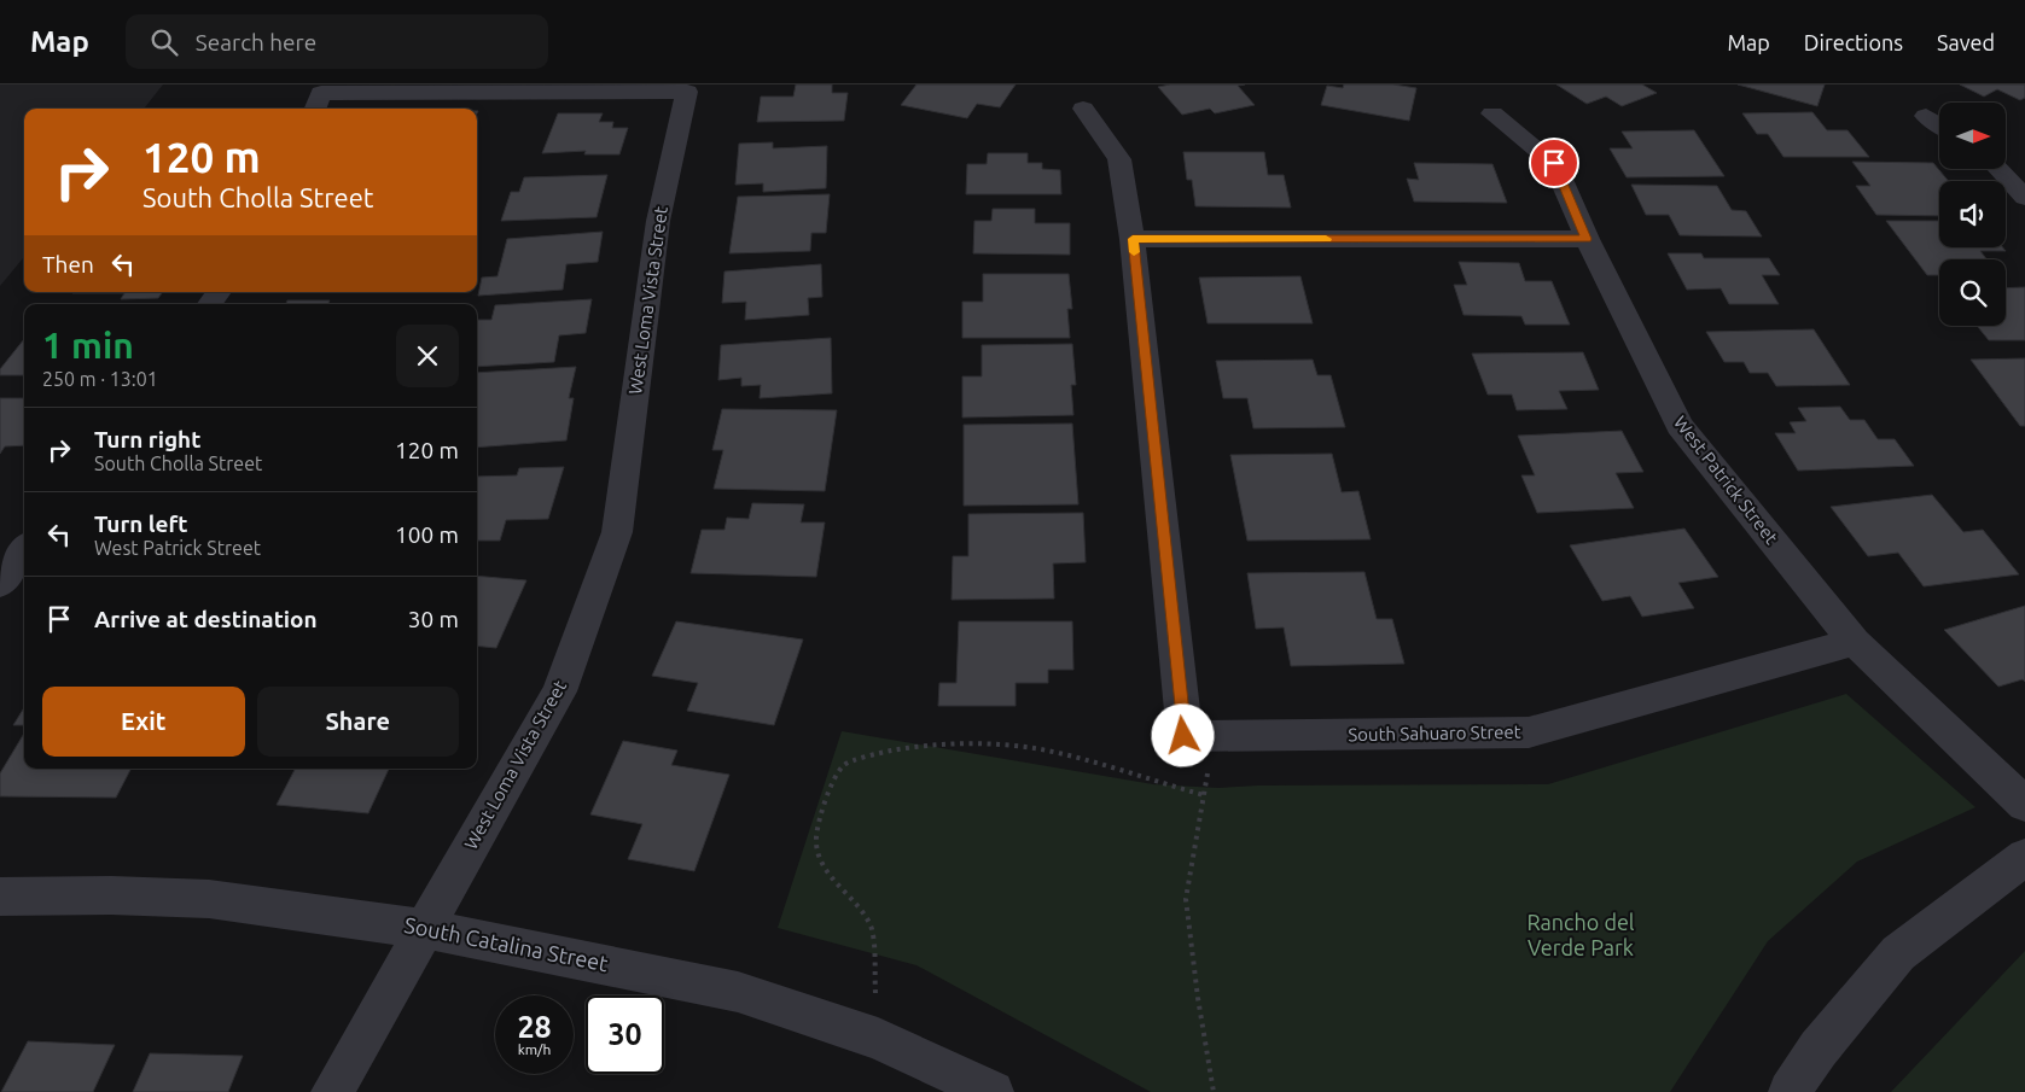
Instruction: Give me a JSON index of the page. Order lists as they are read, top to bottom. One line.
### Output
{"streets":{"street":["West Loma Vista Street","West Patrick Street","South Sahuaro Street","South Catalina Street"]},"crossings":[["West Loma Vista Street","South Catalina Street"],["West Patrick Street","South Sahuaro Street"]],"parks":["Rancho del Verde Park"],"north":"right","page":{"header":"Map","search":"Search here","nav":["Map","Directions","Saved"],"turn":["120 m","South Cholla Street"],"then":"Then","heading":["1 min","250 m · 13:01"],"list":[{"name":"Turn right","note":"South Cholla Street","value":"120 m"},{"name":"Turn left","note":"West Patrick Street","value":"100 m"},{"name":"Arrive at destination","value":"30 m"}],"buttons":["Exit","Share"],"speed":"28 km/h","limit":"30"}}
